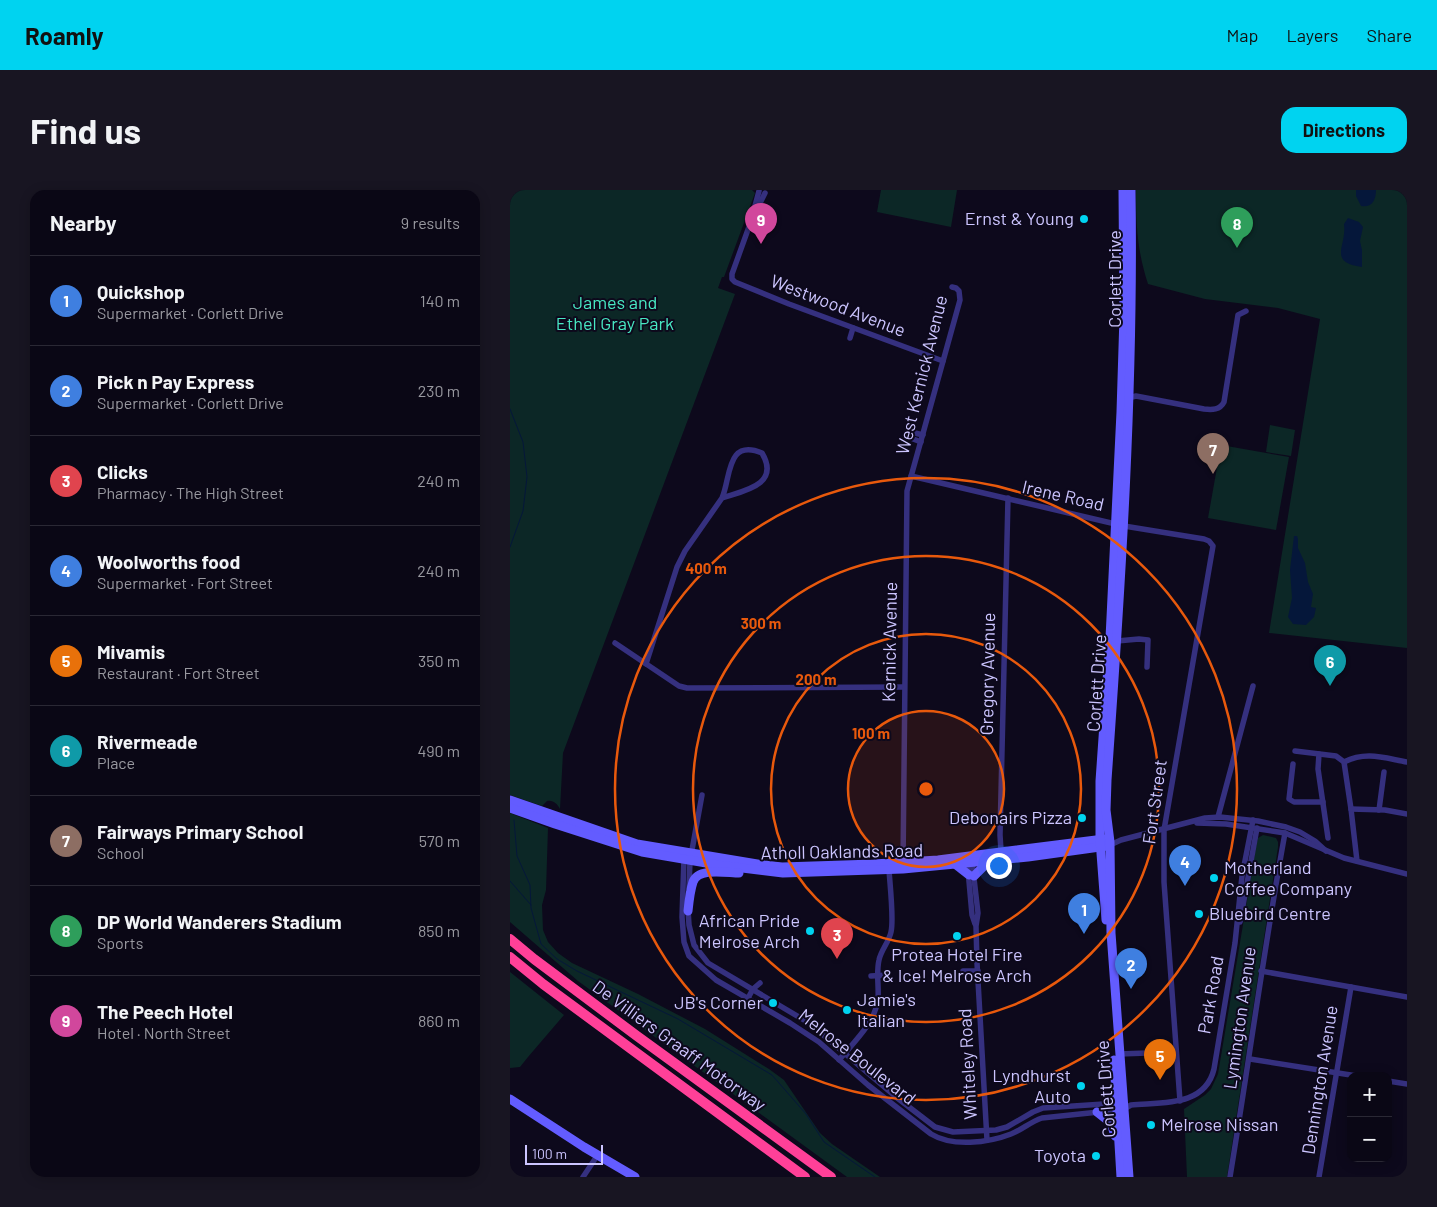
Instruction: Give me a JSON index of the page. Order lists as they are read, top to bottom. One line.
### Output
{"streets":{"highway":["De Villiers Graaff Motorway"],"main road":["Corlett Drive","Atholl Oaklands Road"],"street":["Westwood Avenue","West Kernick Avenue","Irene Road","Kernick Avenue","Gregory Avenue","Fort Street","Park Road","Lymington Avenue","Melrose Boulevard","Whiteley Road","Dennington Avenue"]},"crossings":[["Corlett Drive","Irene Road"],["Corlett Drive","Atholl Oaklands Road"],["Corlett Drive","Park Road"],["Corlett Drive","Melrose Boulevard"],["Westwood Avenue","West Kernick Avenue"],["West Kernick Avenue","Irene Road"],["West Kernick Avenue","Kernick Avenue"],["Irene Road","Kernick Avenue"],["Irene Road","Gregory Avenue"],["Irene Road","Fort Street"],["Kernick Avenue","Atholl Oaklands Road"],["Gregory Avenue","Atholl Oaklands Road"],["Fort Street","Atholl Oaklands Road"],["Fort Street","Park Road"],["Atholl Oaklands Road","Park Road"],["Atholl Oaklands Road","Lymington Avenue"],["Atholl Oaklands Road","Melrose Boulevard"],["Atholl Oaklands Road","Whiteley Road"],["Park Road","Melrose Boulevard"],["Melrose Boulevard","Whiteley Road"]],"parks":["James and Ethel Gray Park"],"places":["Ernst & Young","Debonairs Pizza","Motherland Coffee Company","Bluebird Centre","African Pride Melrose Arch","Protea Hotel Fire & Ice! Melrose Arch","JB's Corner","Jamie's Italian","Lyndhurst Auto","Melrose Nissan","Toyota"],"scale_bar":"100 m","page":{"header":"Roamly","nav":["Map","Layers","Share"],"buttons":"Directions","title":"Find us","heading":["Nearby","9 results"],"pins":["9","8","7","6","4","1","3","2","5"],"list":[{"mark":"1","name":"Quickshop","note":"Supermarket · Corlett Drive","value":"140 m"},{"mark":"2","name":"Pick n Pay Express","note":"Supermarket · Corlett Drive","value":"230 m"},{"mark":"3","name":"Clicks","note":"Pharmacy · The High Street","value":"240 m"},{"mark":"4","name":"Woolworths food","note":"Supermarket · Fort Street","value":"240 m"},{"mark":"5","name":"Mivamis","note":"Restaurant · Fort Street","value":"350 m"},{"mark":"6","name":"Rivermeade","note":"Place","value":"490 m"},{"mark":"7","name":"Fairways Primary School","note":"School","value":"570 m"},{"mark":"8","name":"DP World Wanderers Stadium","note":"Sports","value":"850 m"},{"mark":"9","name":"The Peech Hotel","note":"Hotel · North Street","value":"860 m"}],"map_buttons":["+","−"],"scale":"100 m"},"rings":["400 m","300 m","200 m","100 m"]}
